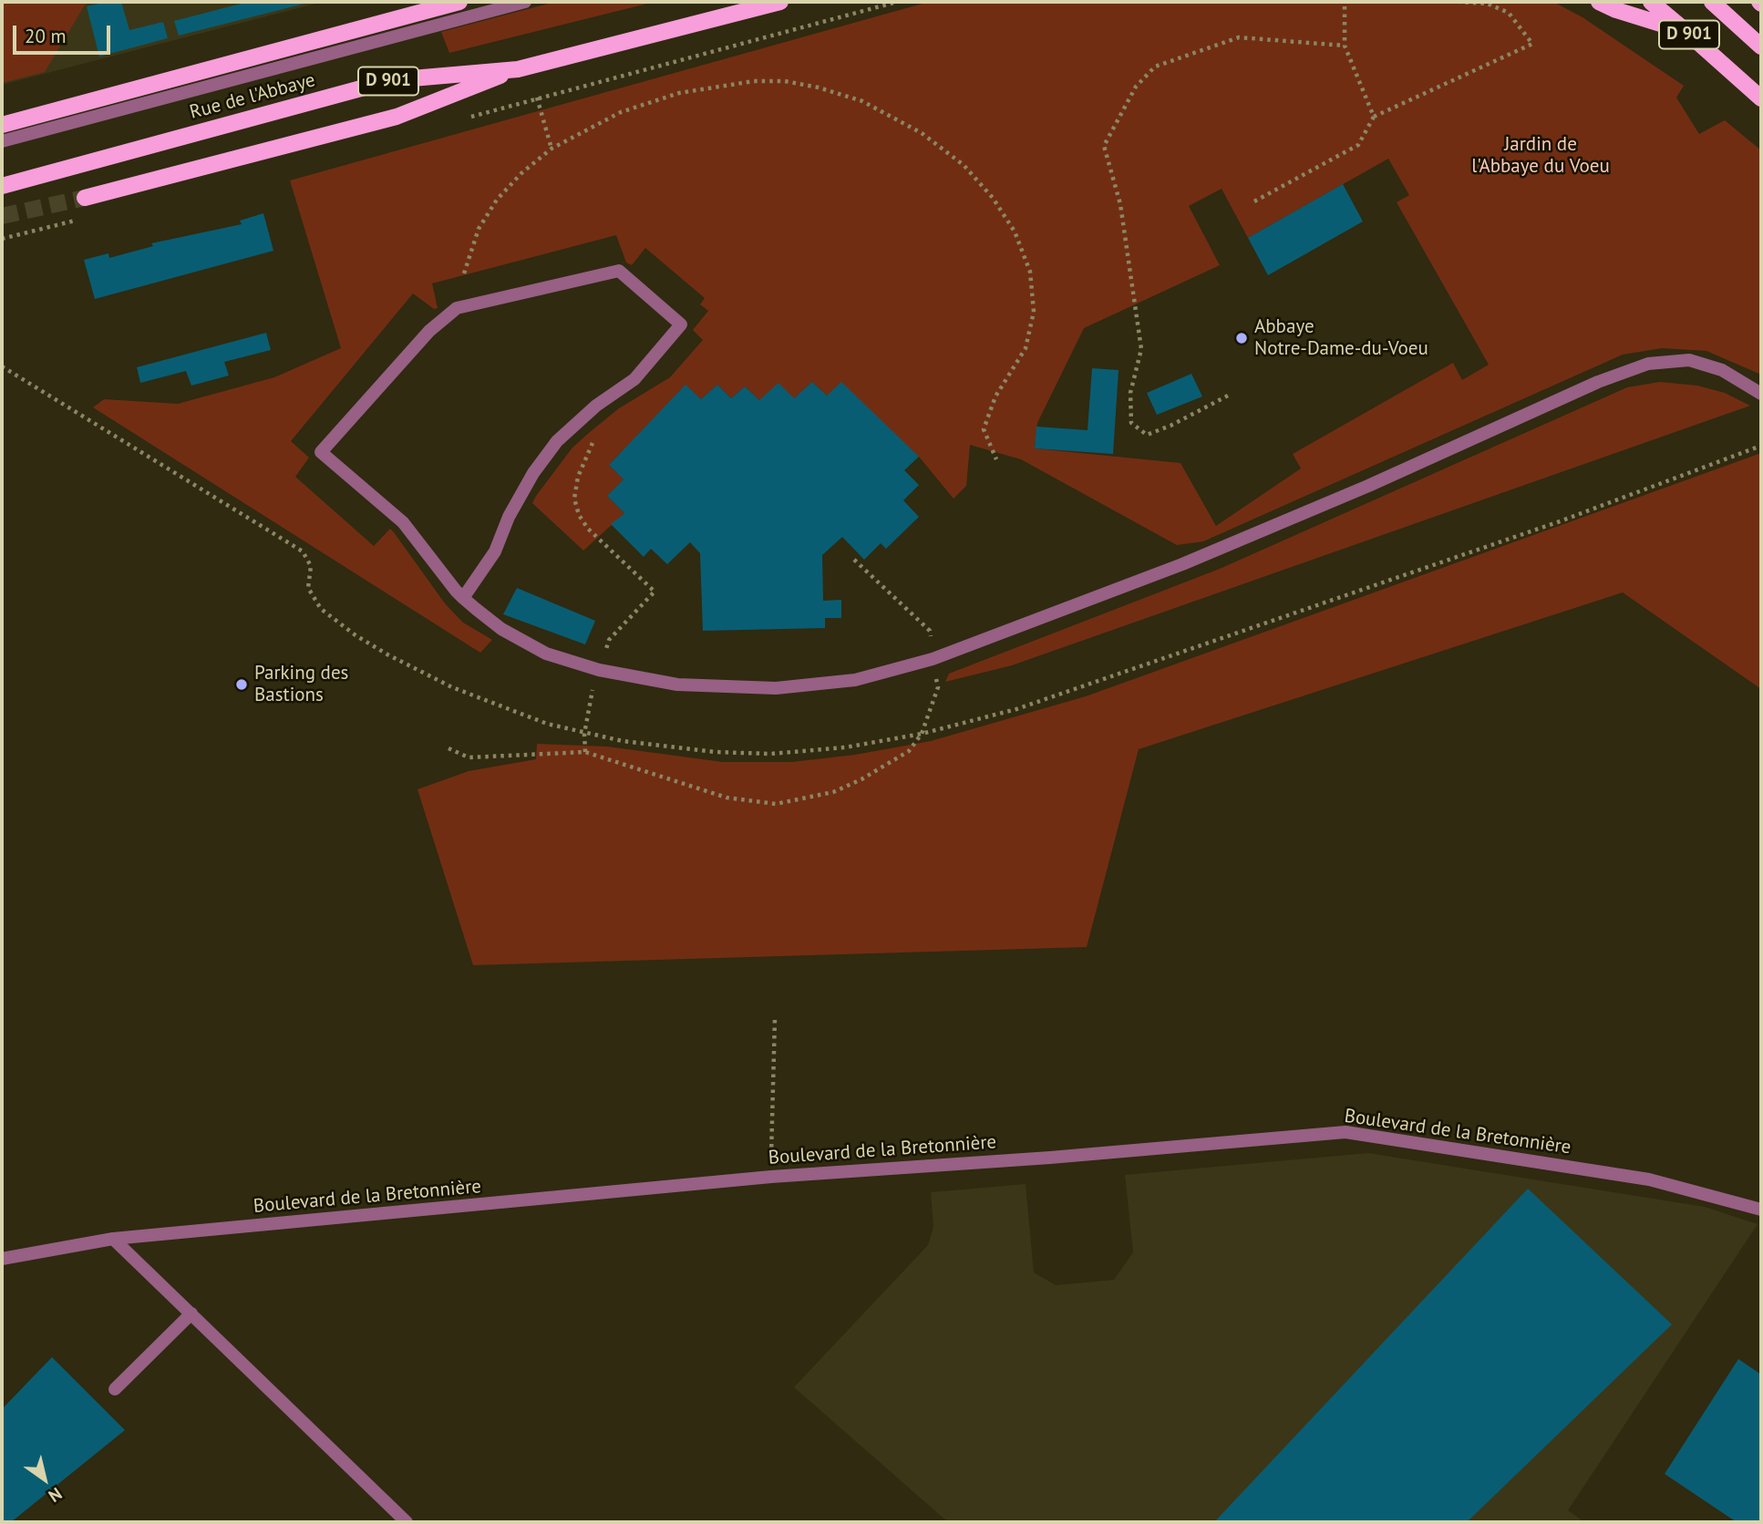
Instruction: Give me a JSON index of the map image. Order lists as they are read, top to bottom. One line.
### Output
{"streets":{"main road":["D 901","Rue de l'Abbaye"],"lane":["Boulevard de la Bretonnière"]},"parks":["Jardin de l'Abbaye du Voeu"],"places":["Abbaye Notre-Dame-du-Voeu","Parking des Bastions"],"scale_bar":"20 m","north":"bottom right"}
